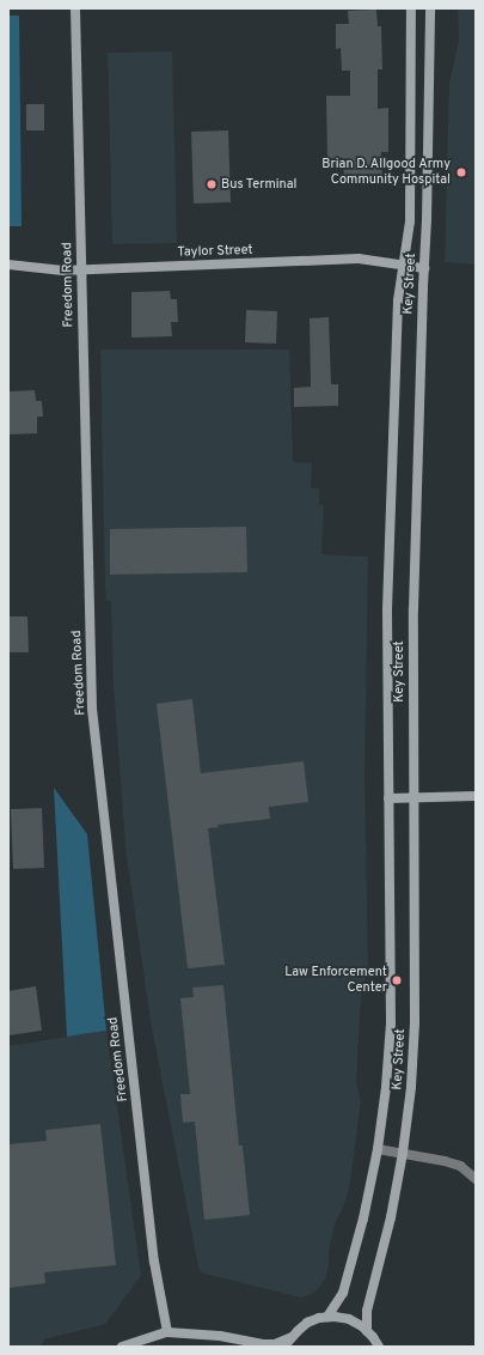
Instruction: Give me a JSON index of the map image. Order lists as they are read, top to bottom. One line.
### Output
{"streets":{"main road":["Taylor Street","Key Street","Freedom Road"]},"crossings":[["Taylor Street","Key Street"],["Taylor Street","Freedom Road"]],"places":["Brian D. Allgood Army Community Hospital","Bus Terminal","Law Enforcement Center"]}
